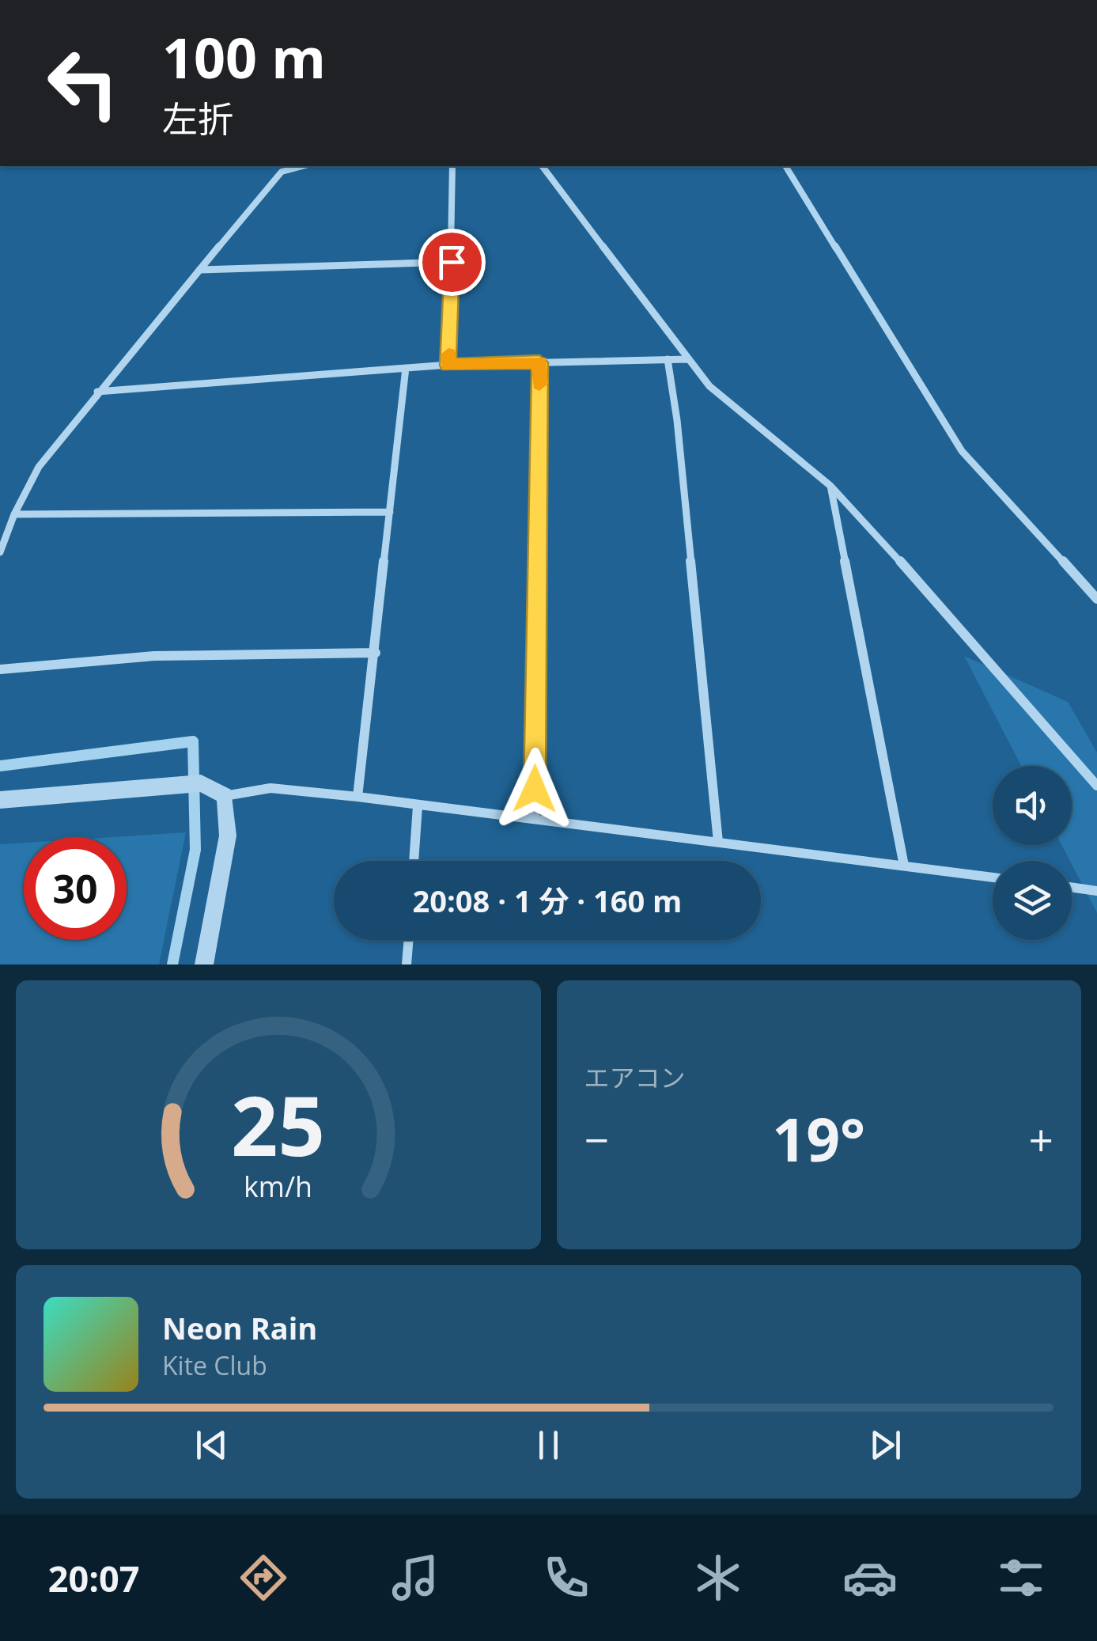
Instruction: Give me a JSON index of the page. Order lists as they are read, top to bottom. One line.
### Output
{"page":{"turn":["100 m","左折"],"limit":"30","trip":"20:08 · 1 分 · 160 m","tile":"エアコン","heat":["−","19°","+"],"song":["Neon Rain","Kite Club"],"tabs":"20:07","gauge":["25","km/h"]}}
